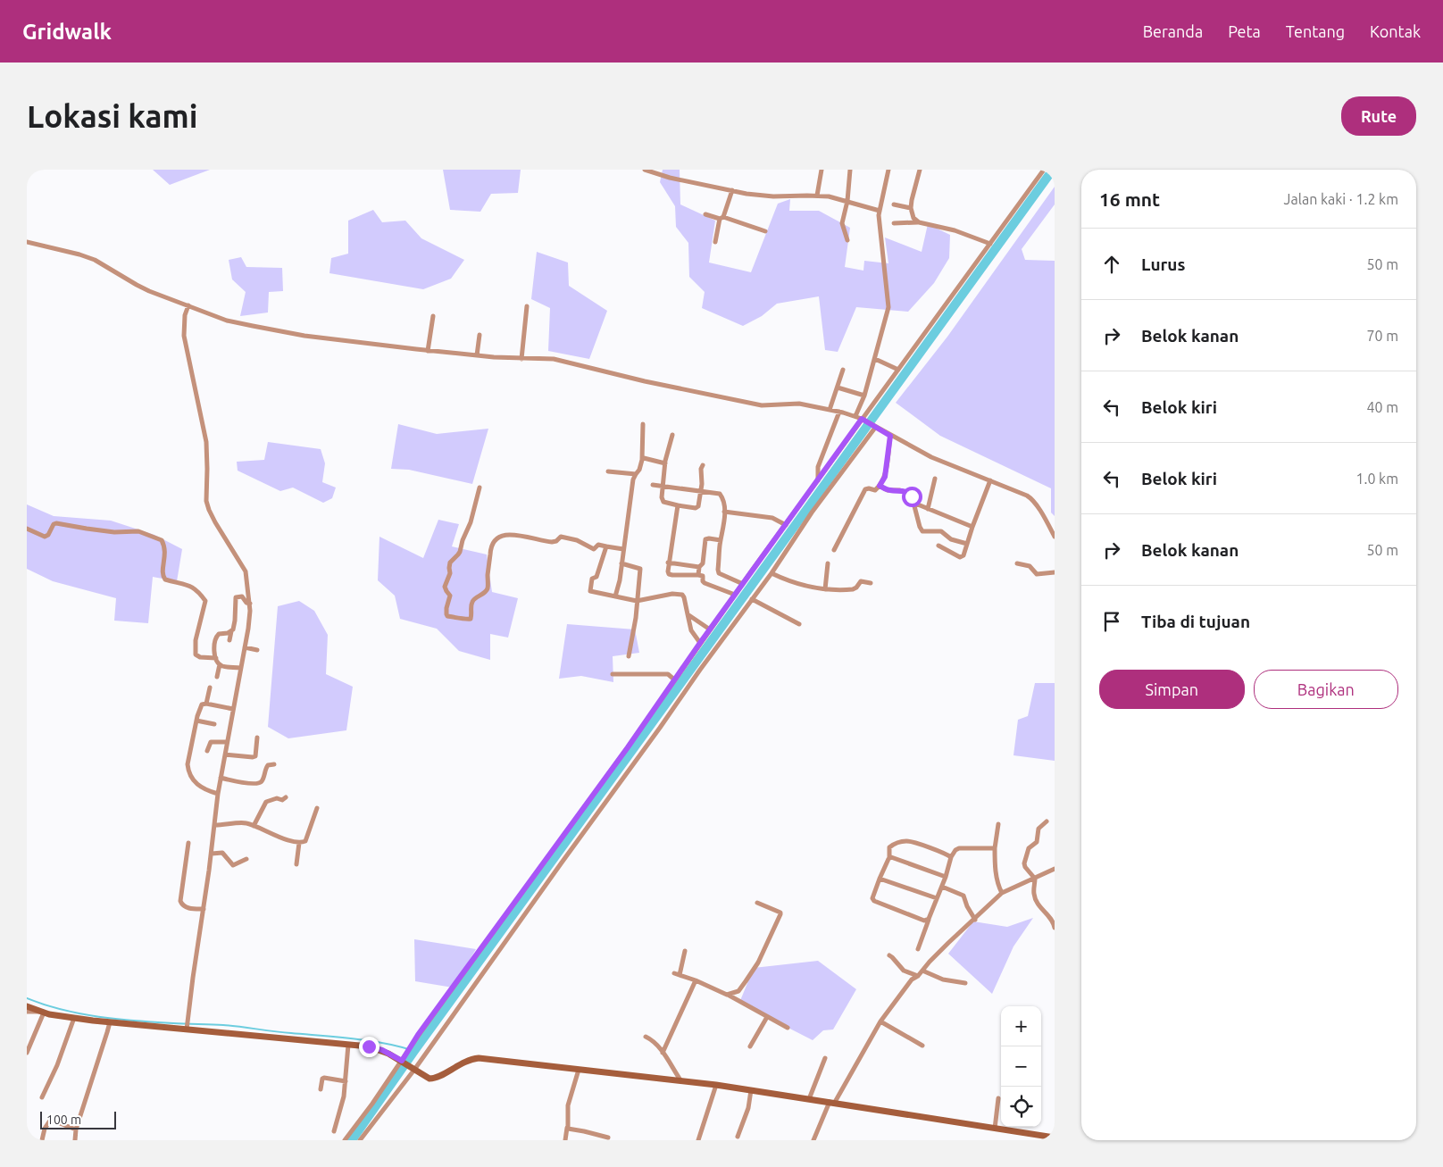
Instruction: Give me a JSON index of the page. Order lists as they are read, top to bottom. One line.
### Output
{"scale_bar":"100 m","page":{"header":"Gridwalk","nav":["Beranda","Peta","Tentang","Kontak"],"buttons":["Rute",["Simpan","Bagikan"]],"title":"Lokasi kami","heading":["16 mnt","Jalan kaki · 1.2 km"],"list":[["Lurus","50 m"],["Belok kanan","70 m"],["Belok kiri","40 m"],["Belok kiri","1.0 km"],["Belok kanan","50 m"],"Tiba di tujuan"],"map_buttons":["+","−"],"scale":"100 m"}}
